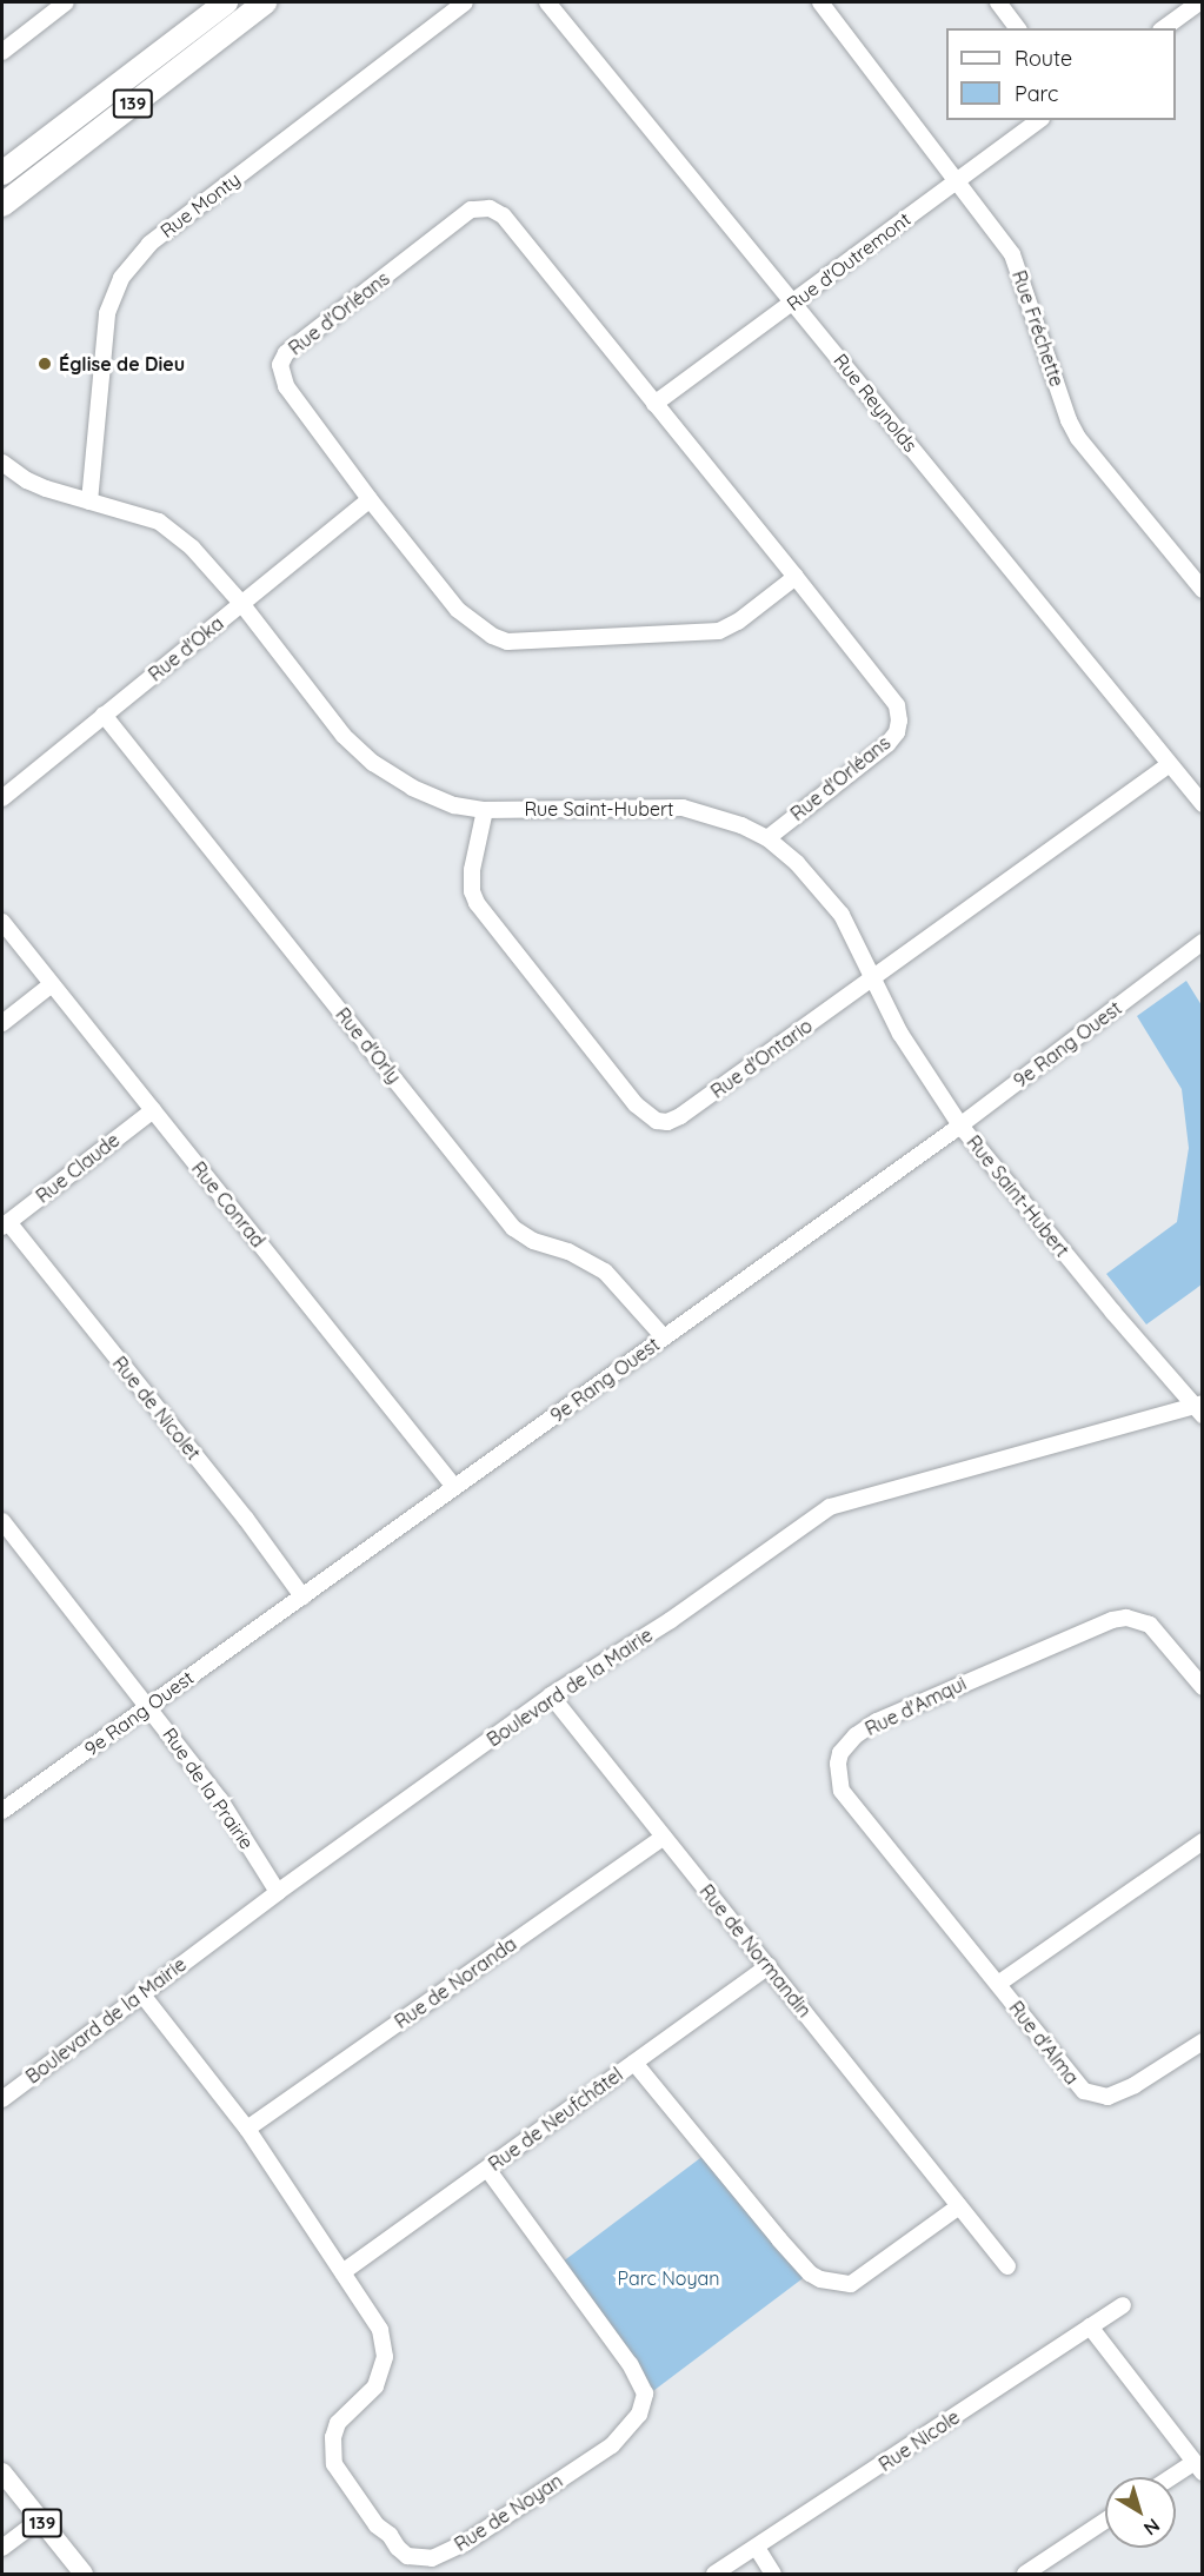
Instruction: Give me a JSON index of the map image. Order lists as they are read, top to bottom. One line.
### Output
{"streets":{"highway":["139"],"street":["Rue Monty","Rue d'Outremont","Rue d'Orléans","Rue Fréchette","Rue Reynolds","Rue d'Oka","Rue Saint-Hubert","9e Rang Ouest","Rue d'Orly","Rue d'Ontario","Rue Claude","Rue Conrad","Rue de Nicolet","Boulevard de la Mairie","Rue d'Amqui","Rue de la Prairie","Rue de Normandin","Rue de Noranda","Rue d'Alma","Rue de Neufchâtel","Rue Nicole","Rue de Noyan"]},"crossings":[["Rue Monty","Rue Saint-Hubert"],["Rue d'Outremont","Rue d'Orléans"],["Rue d'Outremont","Rue Fréchette"],["Rue d'Outremont","Rue Reynolds"],["Rue d'Orléans","Rue d'Oka"],["Rue d'Orléans","Rue Saint-Hubert"],["Rue Reynolds","Rue d'Ontario"],["Rue d'Oka","Rue Saint-Hubert"],["Rue d'Oka","Rue d'Orly"],["Rue Saint-Hubert","9e Rang Ouest"],["Rue Saint-Hubert","Rue d'Ontario"],["Rue Saint-Hubert","Boulevard de la Mairie"],["9e Rang Ouest","Rue d'Orly"],["9e Rang Ouest","Rue Conrad"],["9e Rang Ouest","Rue de Nicolet"],["9e Rang Ouest","Rue de la Prairie"],["Rue Claude","Rue Conrad"],["Rue Claude","Rue de Nicolet"],["Boulevard de la Mairie","Rue de la Prairie"],["Boulevard de la Mairie","Rue de Normandin"],["Boulevard de la Mairie","Rue de Noyan"],["Rue d'Amqui","Rue d'Alma"],["Rue de Normandin","Rue de Noranda"],["Rue de Normandin","Rue de Neufchâtel"],["Rue de Noranda","Rue de Noyan"],["Rue de Neufchâtel","Rue de Noyan"]],"parks":["Parc Noyan"],"places":["Église de Dieu"],"legend":["Route","Parc"],"north":"bottom right"}
